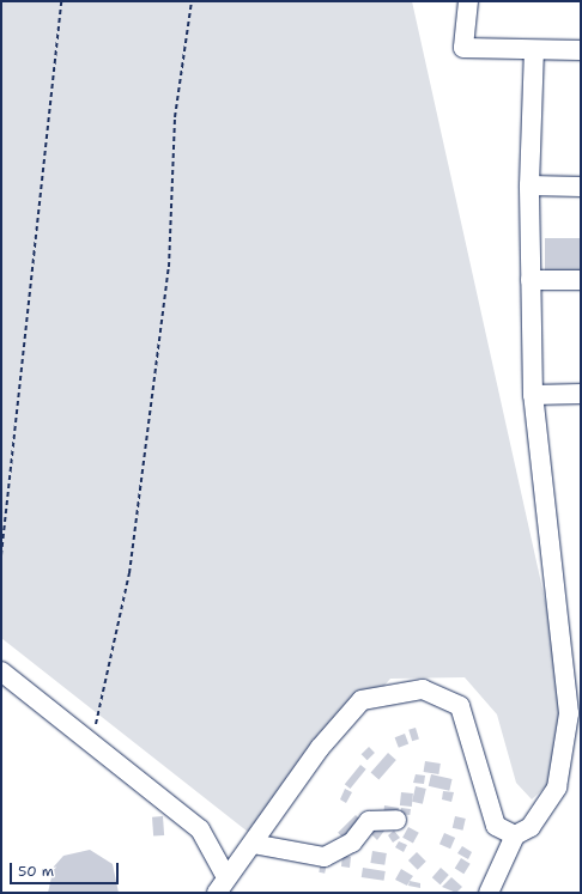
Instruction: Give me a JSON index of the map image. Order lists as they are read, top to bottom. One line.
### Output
{"scale_bar":"50 m"}
